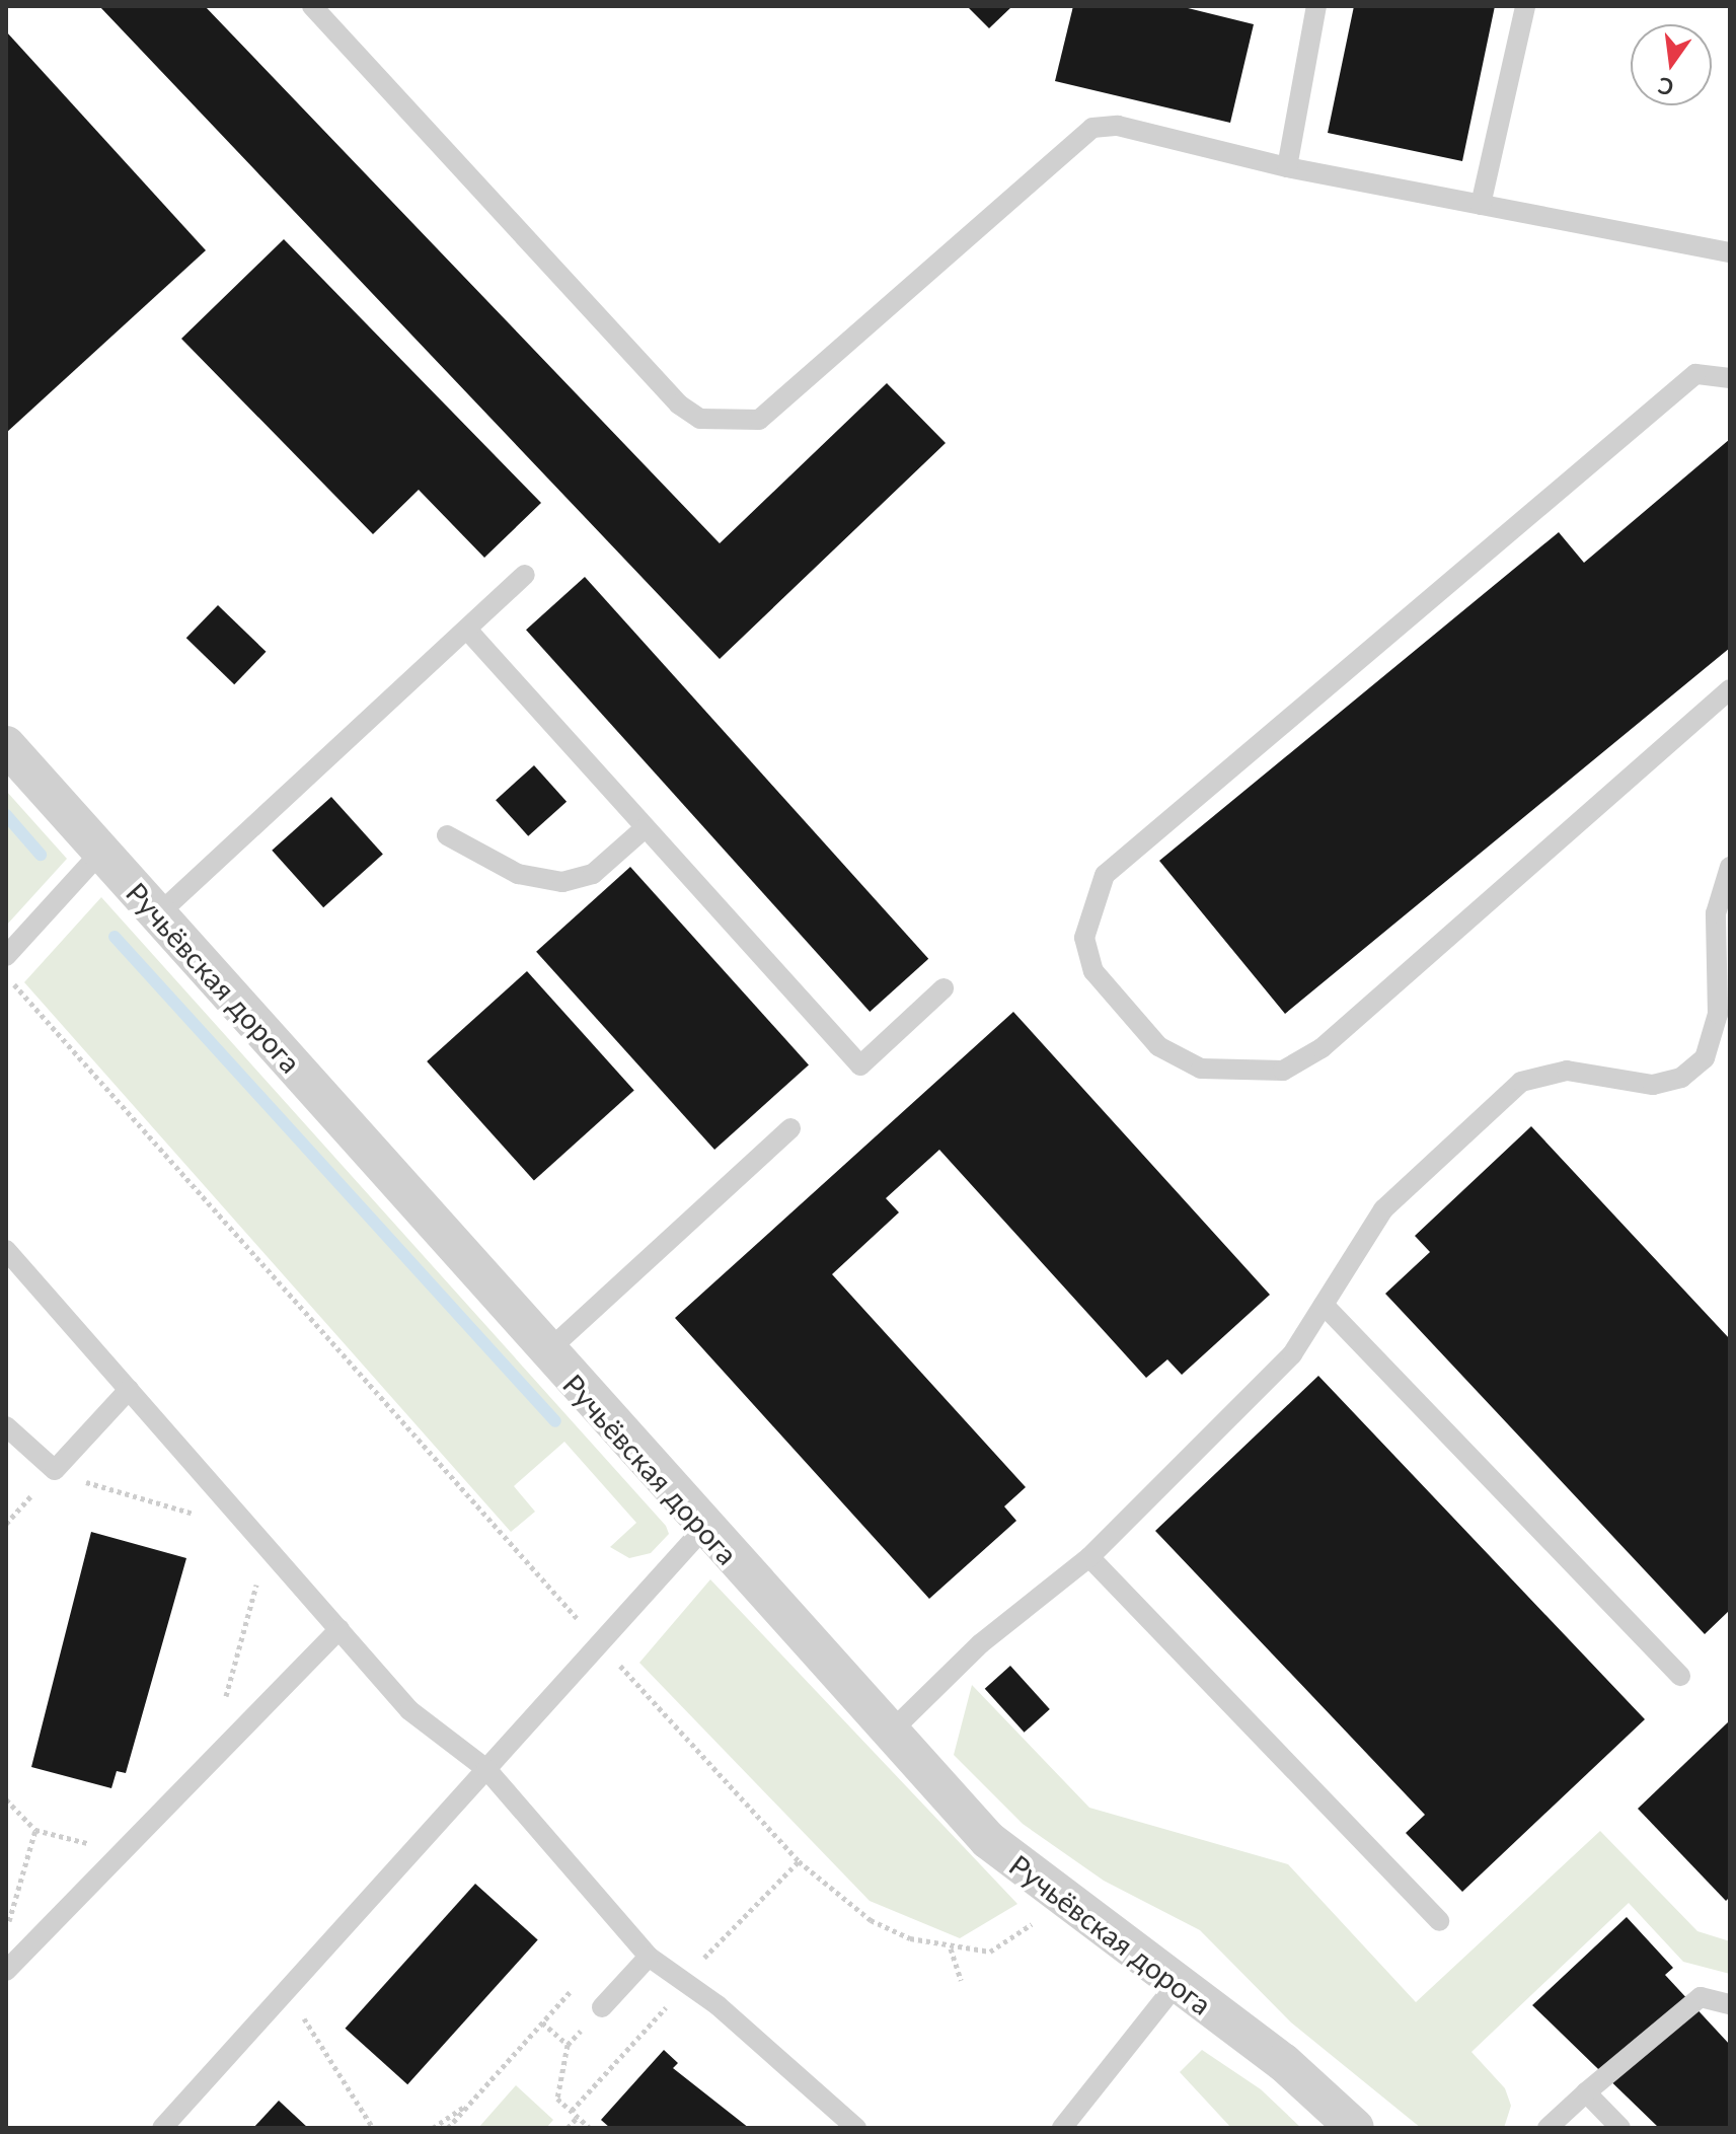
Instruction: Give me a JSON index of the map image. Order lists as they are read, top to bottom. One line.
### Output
{"streets":{"street":["Ручьёвская дорога"]},"north":"bottom"}
